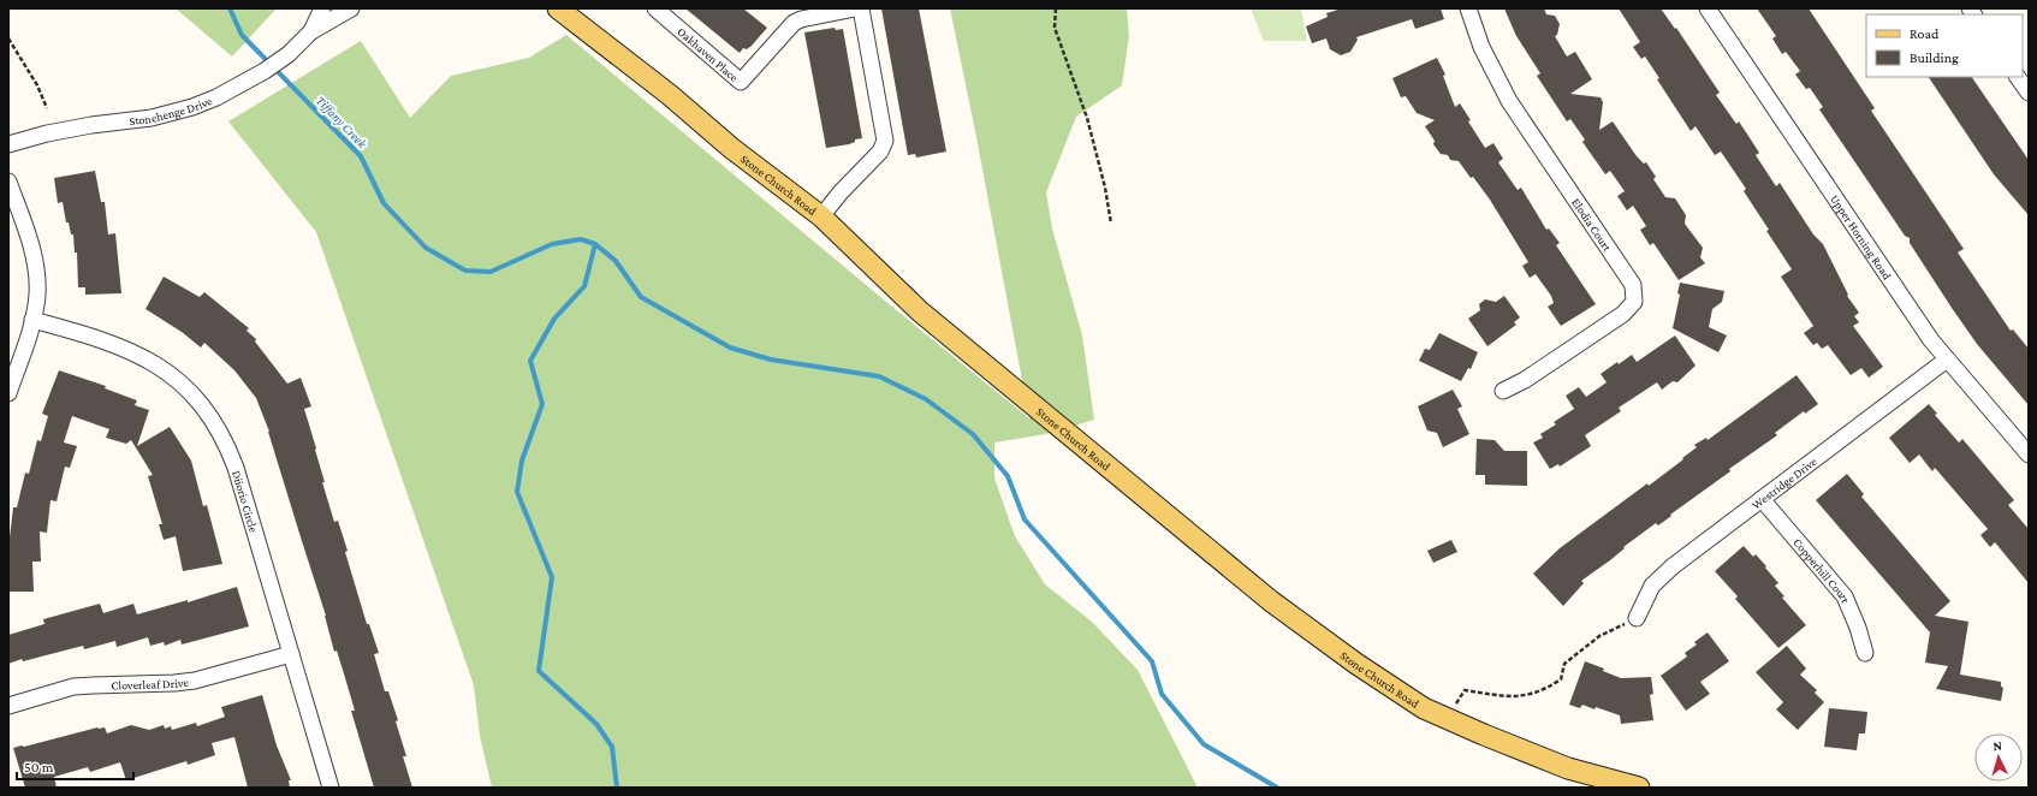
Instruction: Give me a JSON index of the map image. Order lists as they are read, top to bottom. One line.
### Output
{"streets":{"main road":["Stone Church Road"],"street":["Oakhaven Place","Stonehenge Drive","Elodia Court","Upper Horning Road","Westridge Drive","Diiorio Circle","Copperhill Court","Cloverleaf Drive"]},"crossings":[["Upper Horning Road","Westridge Drive"],["Westridge Drive","Copperhill Court"],["Diiorio Circle","Cloverleaf Drive"]],"water":["Tiffany Creek"],"legend":["Road","Building"],"scale_bar":"50 m","north":"top"}
